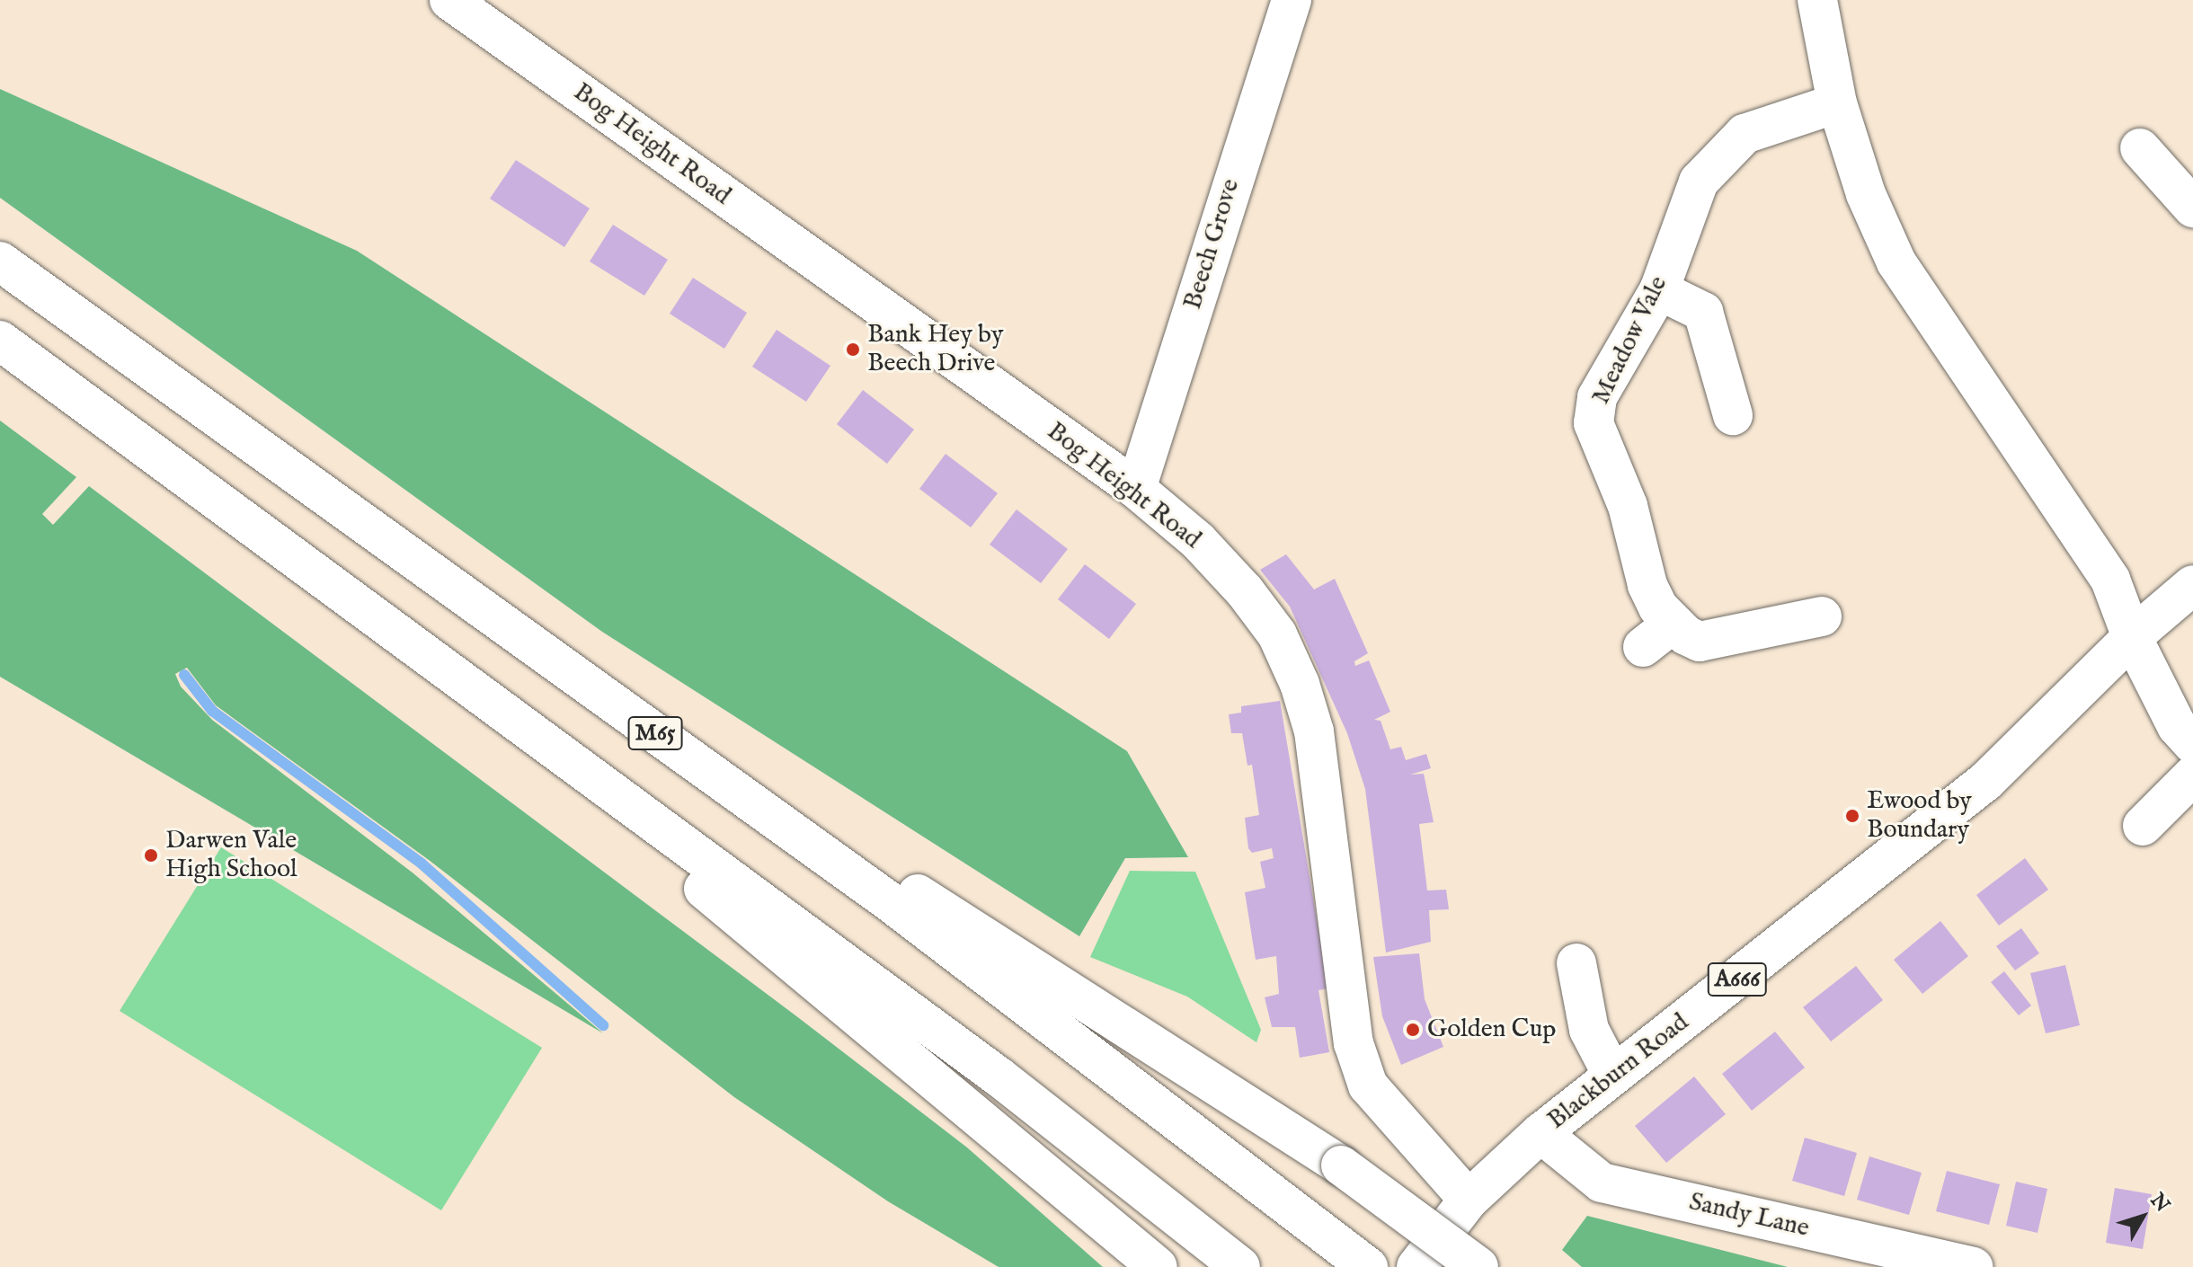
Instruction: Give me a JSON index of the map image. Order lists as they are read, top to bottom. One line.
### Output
{"streets":{"main road":["Bog Height Road","Beech Grove","Meadow Vale","M65","A666","Blackburn Road","Sandy Lane"]},"crossings":[["Bog Height Road","Beech Grove"],["Bog Height Road","Blackburn Road"],["A666","Blackburn Road"],["Blackburn Road","Sandy Lane"]],"places":["Bank Hey by Beech Drive","Ewood by Boundary","Darwen Vale High School","Golden Cup"],"north":"top right"}
